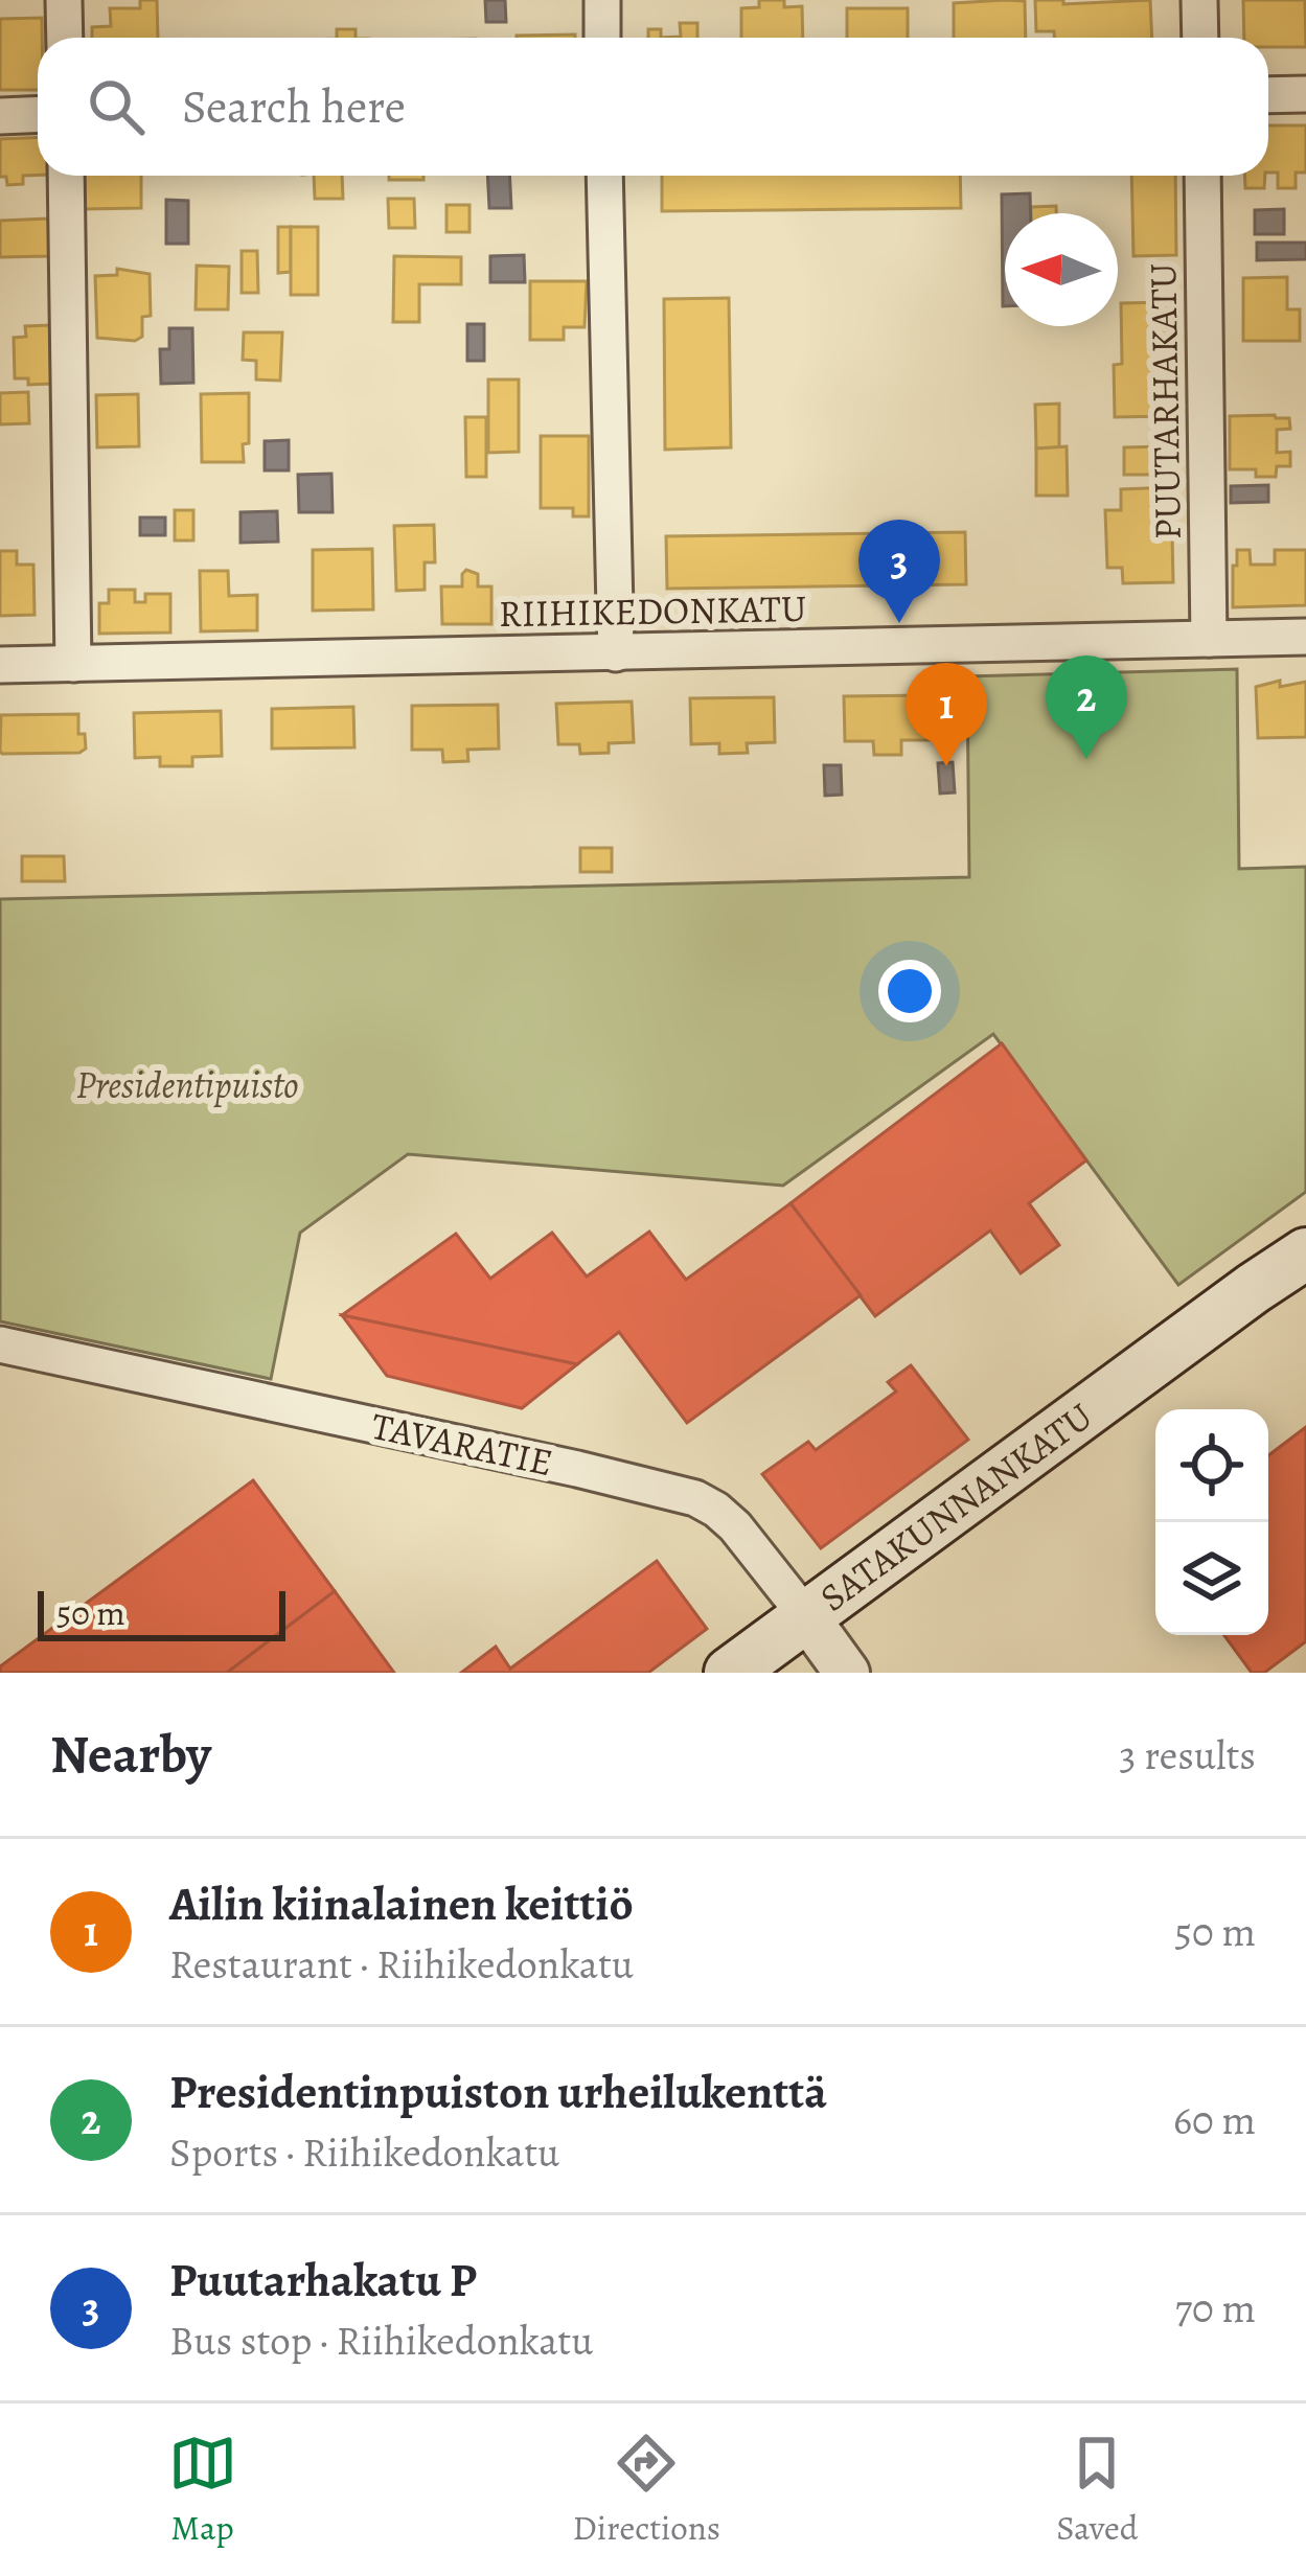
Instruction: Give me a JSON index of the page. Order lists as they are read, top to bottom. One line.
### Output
{"streets":{"main road":["SATAKUNNANKATU"],"street":["PUUTARHAKATU","RIIHIKEDONKATU","TAVARATIE"]},"crossings":[["PUUTARHAKATU","RIIHIKEDONKATU"],["TAVARATIE","SATAKUNNANKATU"]],"parks":["Presidentipuisto"],"scale_bar":"50 m","north":"left","page":{"search":"Search here","pins":["3","2","1"],"scale":"50 m","heading":["Nearby","3 results"],"list":[{"mark":"1","name":"Ailin kiinalainen keittiö","note":"Restaurant · Riihikedonkatu","value":"50 m"},{"mark":"2","name":"Presidentinpuiston urheilukenttä","note":"Sports · Riihikedonkatu","value":"60 m"},{"mark":"3","name":"Puutarhakatu P","note":"Bus stop · Riihikedonkatu","value":"70 m"}],"nav":["Map","Directions","Saved"]}}
